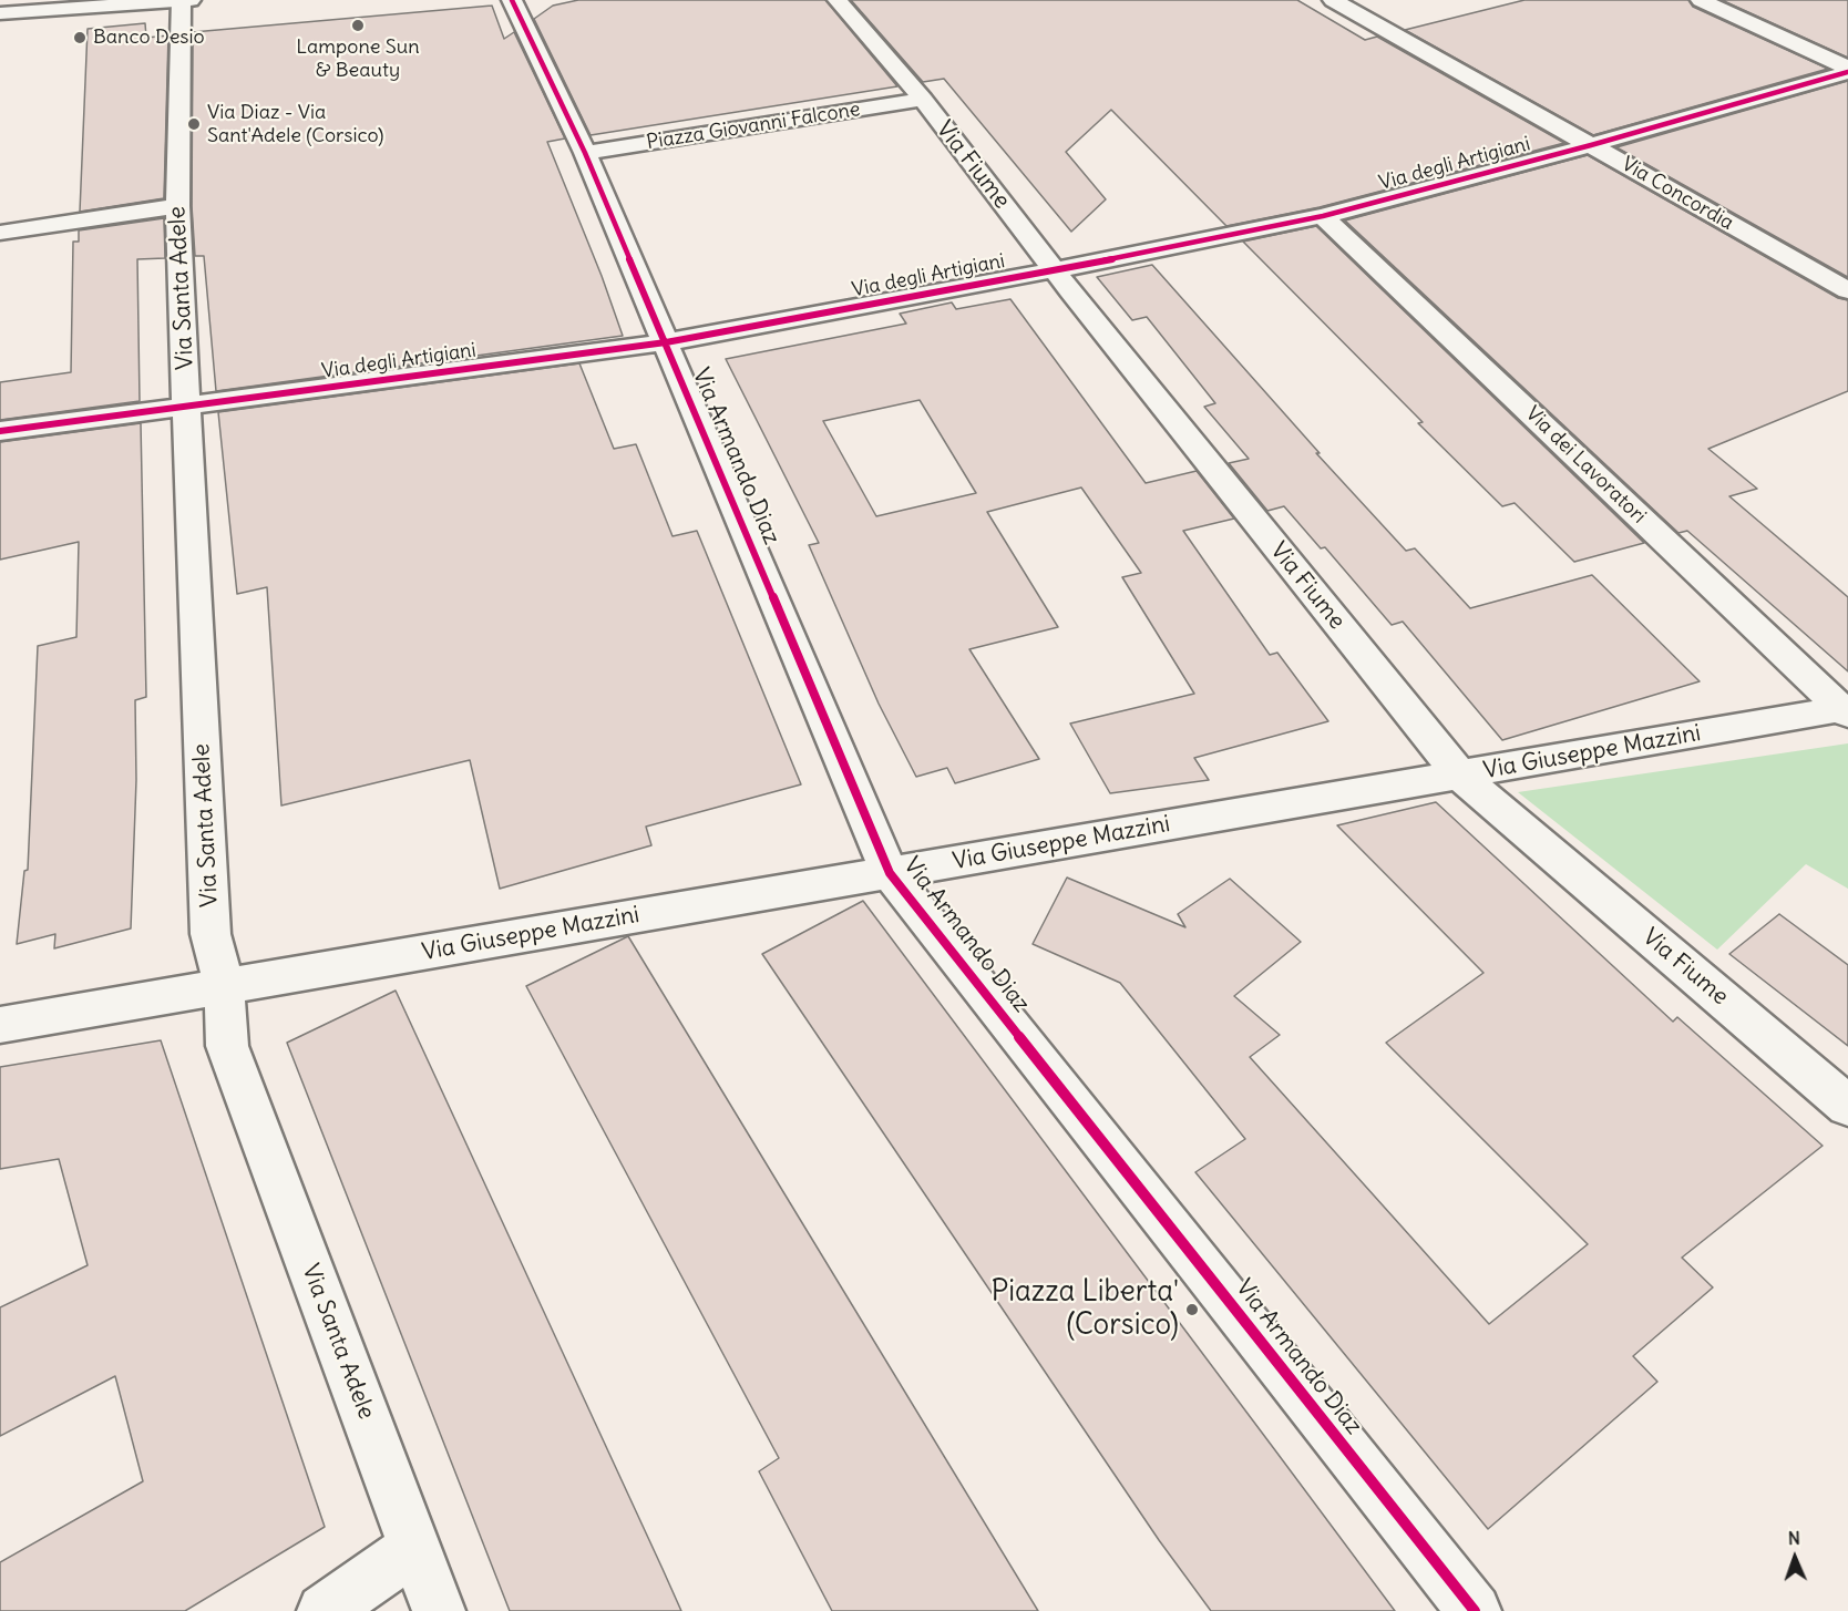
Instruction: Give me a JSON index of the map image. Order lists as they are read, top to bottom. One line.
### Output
{"streets":{"street":["Piazza Giovanni Falcone","Via degli Artigiani","Via Fiume","Via Concordia","Via Santa Adele","Via Armando Diaz","Via dei Lavoratori","Via Giuseppe Mazzini"]},"crossings":[["Piazza Giovanni Falcone","Via Fiume"],["Piazza Giovanni Falcone","Via Armando Diaz"],["Via degli Artigiani","Via Fiume"],["Via degli Artigiani","Via Concordia"],["Via degli Artigiani","Via Santa Adele"],["Via degli Artigiani","Via Armando Diaz"],["Via degli Artigiani","Via dei Lavoratori"],["Via Fiume","Via Giuseppe Mazzini"],["Via Santa Adele","Via Giuseppe Mazzini"],["Via Armando Diaz","Via Giuseppe Mazzini"],["Via dei Lavoratori","Via Giuseppe Mazzini"]],"places":["Lampone Sun & Beauty","Banco Desio","Via Diaz - Via Sant'Adele (Corsico)","Piazza Liberta' (Corsico)"],"north":"top"}
